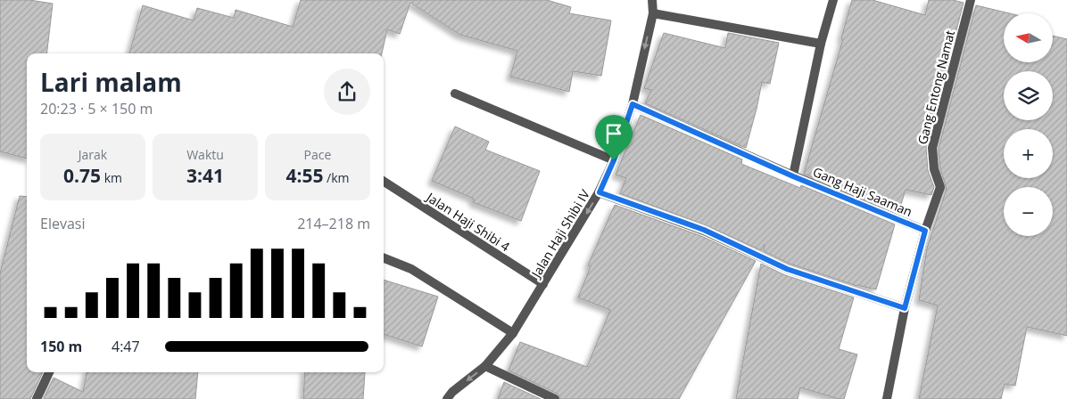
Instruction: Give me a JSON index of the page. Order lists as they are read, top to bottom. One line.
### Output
{"streets":{"street":["Gang Entong Namat","Gang Haji Saaman","Jalan Haji Shibi 4","Jalan Haji Shibi IV"]},"crossings":[["Gang Entong Namat","Gang Haji Saaman"],["Gang Haji Saaman","Jalan Haji Shibi IV"],["Jalan Haji Shibi 4","Jalan Haji Shibi IV"]],"one_way":["Jalan Haji Shibi IV"],"north":"left","page":{"map_buttons":["+","−"],"heading":["Lari malam","20:23 · 5 × 150 m"],"stats":[["Jarak","0.75 km"],["Waktu","3:41"],["Pace","4:55 /km"]],"chart":["Elevasi","214–218 m"],"list":[{"name":"150 m","note":"4:47"}]}}
